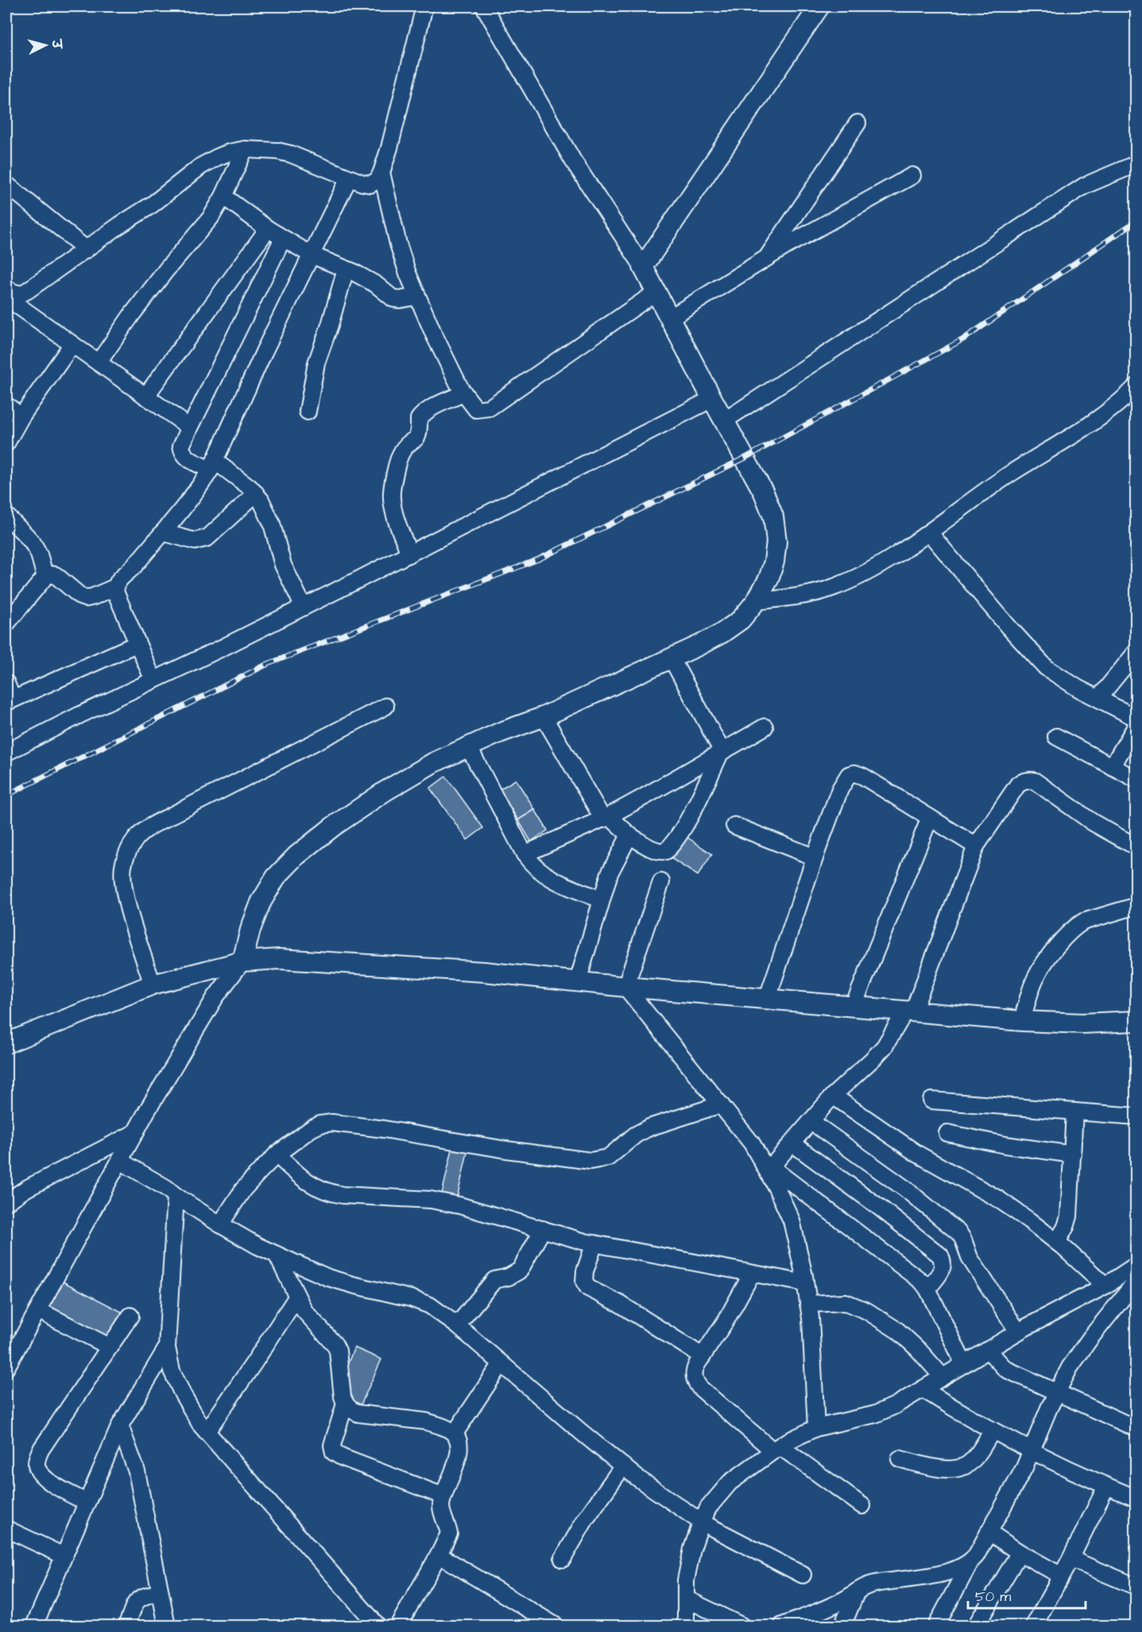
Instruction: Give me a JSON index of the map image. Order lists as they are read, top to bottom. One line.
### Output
{"scale_bar":"50 m","north":"right"}
